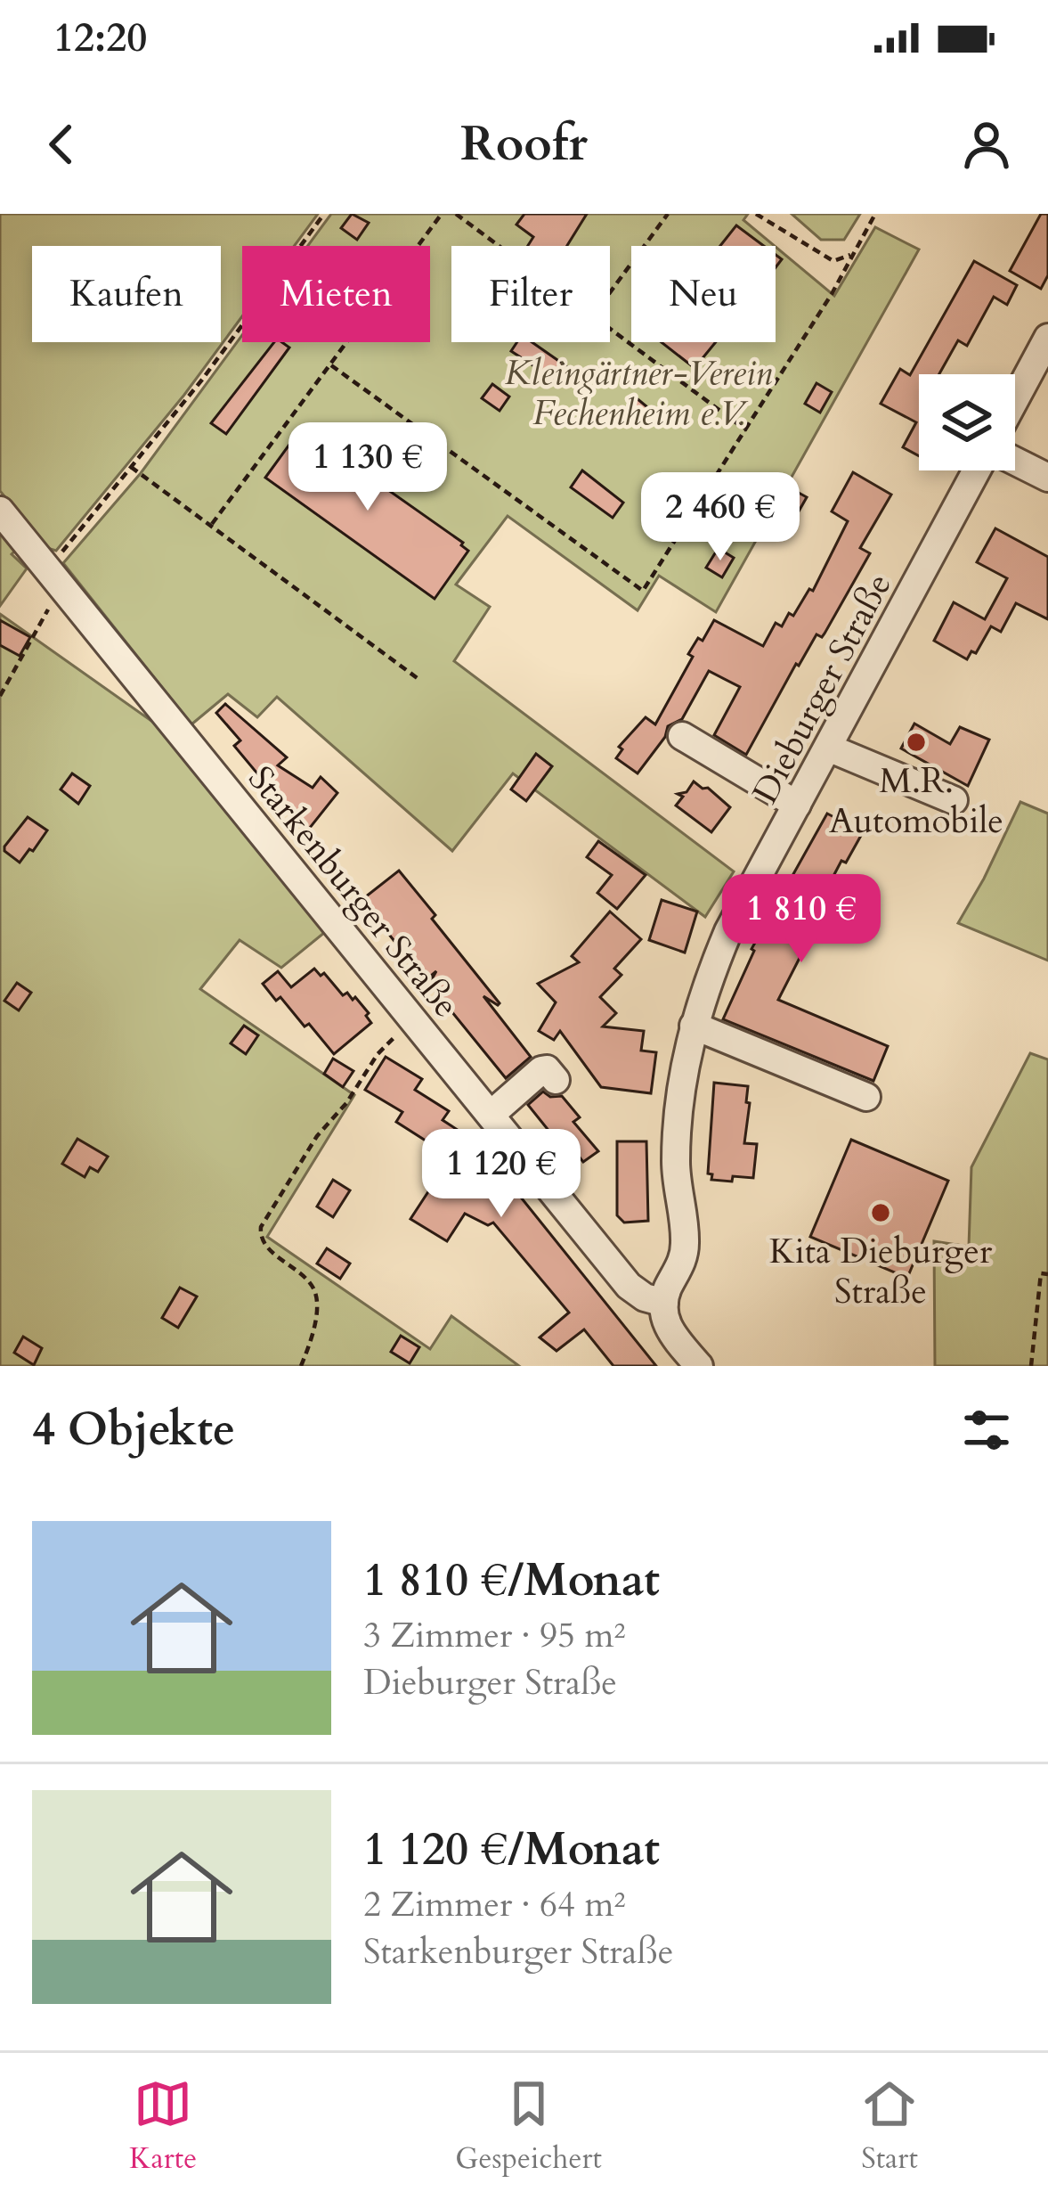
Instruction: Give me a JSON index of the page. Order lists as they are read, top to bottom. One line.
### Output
{"streets":{"street":["Dieburger Straße","Starkenburger Straße"]},"crossings":[["Dieburger Straße","Starkenburger Straße"]],"parks":["Kleingärtner-Verein Fechenheim e.V."],"places":["M.R. Automobile","Kita Dieburger Straße"],"page":{"status":"12:20","header":"Roofr","chip":["Kaufen","Mieten","Filter","Neu"],"price":["1 130 €","2 460 €","1 810 €","1 120 €"],"heading":"4 Objekte","list":[{"name":"1 810 €/Monat","note":"3 Zimmer · 95 m² · Dieburger Straße"},{"name":"1 120 €/Monat","note":"2 Zimmer · 64 m² · Starkenburger Straße"}],"tabs":["Karte","Gespeichert","Start"]}}
